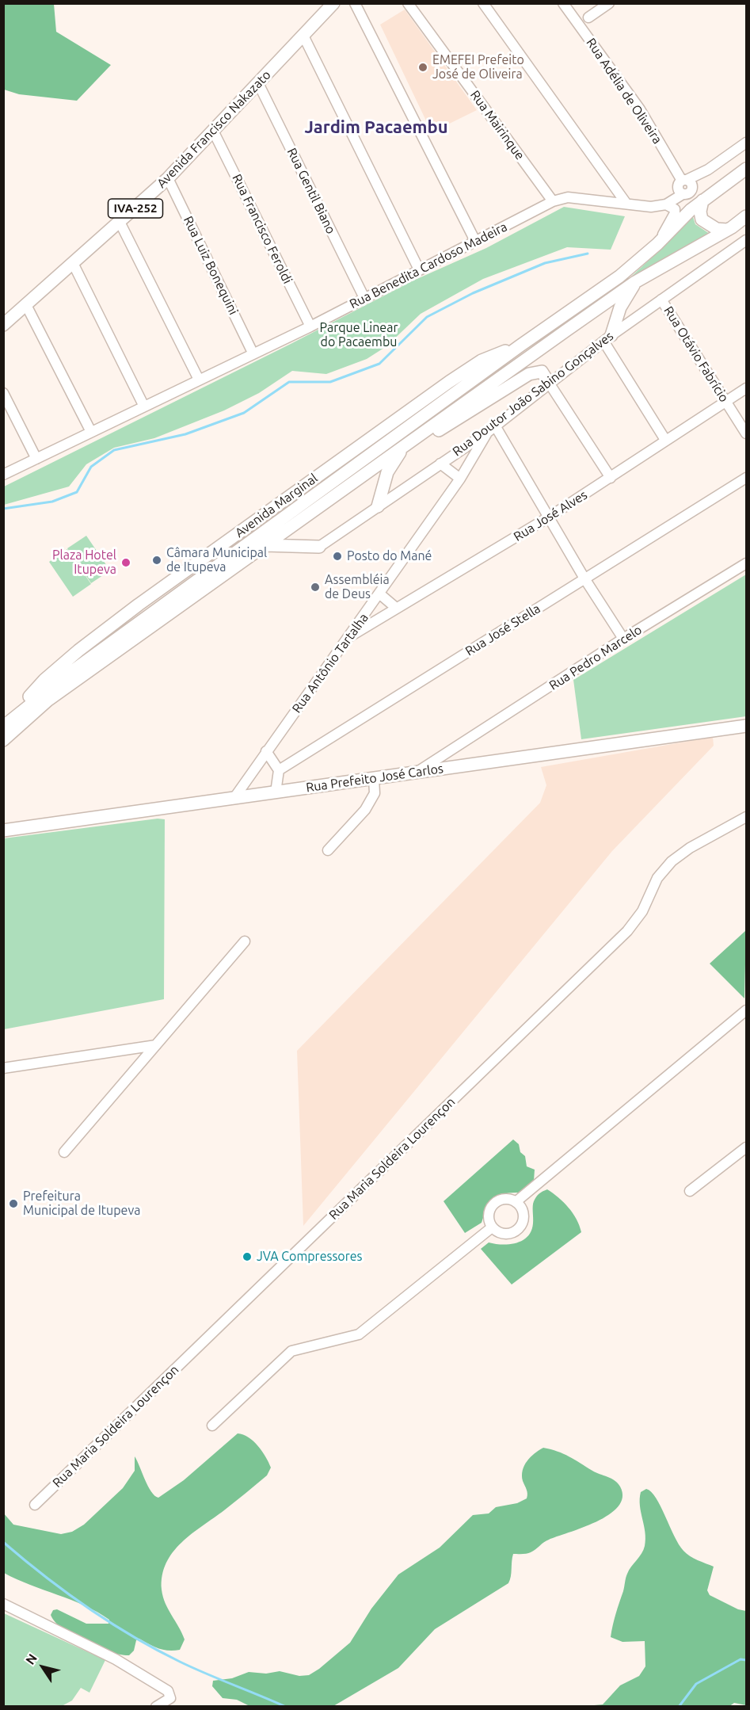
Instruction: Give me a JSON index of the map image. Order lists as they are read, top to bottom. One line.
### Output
{"streets":{"main road":["Avenida Francisco Nakazato","IVA-252","Avenida Marginal","Rua Prefeito José Carlos"],"street":["Rua Adélia de Oliveira","Rua Mairinque","Rua Gentil Biano","Rua Francisco Feroldi","Rua Luiz Bonequini","Rua Benedita Cardoso Madeira","Rua Otávio Fabrício","Rua Doutor João Sabino Gonçalves","Rua José Alves","Rua José Stella","Rua Pedro Marcelo","Rua Antônio Tartalha","Rua Maria Soldeira Lourençon"]},"crossings":[["Rua Adélia de Oliveira","Rua Benedita Cardoso Madeira"],["Rua Mairinque","Rua Benedita Cardoso Madeira"],["Avenida Francisco Nakazato","Rua Gentil Biano"],["Avenida Francisco Nakazato","Rua Francisco Feroldi"],["Avenida Francisco Nakazato","Rua Luiz Bonequini"],["Rua Gentil Biano","Rua Benedita Cardoso Madeira"],["Rua Francisco Feroldi","Rua Benedita Cardoso Madeira"],["Rua Luiz Bonequini","Rua Benedita Cardoso Madeira"],["Rua Otávio Fabrício","Rua Doutor João Sabino Gonçalves"],["Rua Otávio Fabrício","Rua José Alves"],["Rua Doutor João Sabino Gonçalves","Rua Antônio Tartalha"],["Rua José Alves","Rua Antônio Tartalha"],["Rua Pedro Marcelo","Rua Prefeito José Carlos"],["Rua Antônio Tartalha","Rua Prefeito José Carlos"]],"districts":["Jardim Pacaembu"],"parks":["Parque Linear do Pacaembu"],"places":["EMEFEI Prefeito José de Oliveira","Posto do Mané","Câmara Municipal de Itupeva","Plaza Hotel Itupeva","Assembléia de Deus","Prefeitura Municipal de Itupeva","JVA Compressores"],"north":"top left"}
